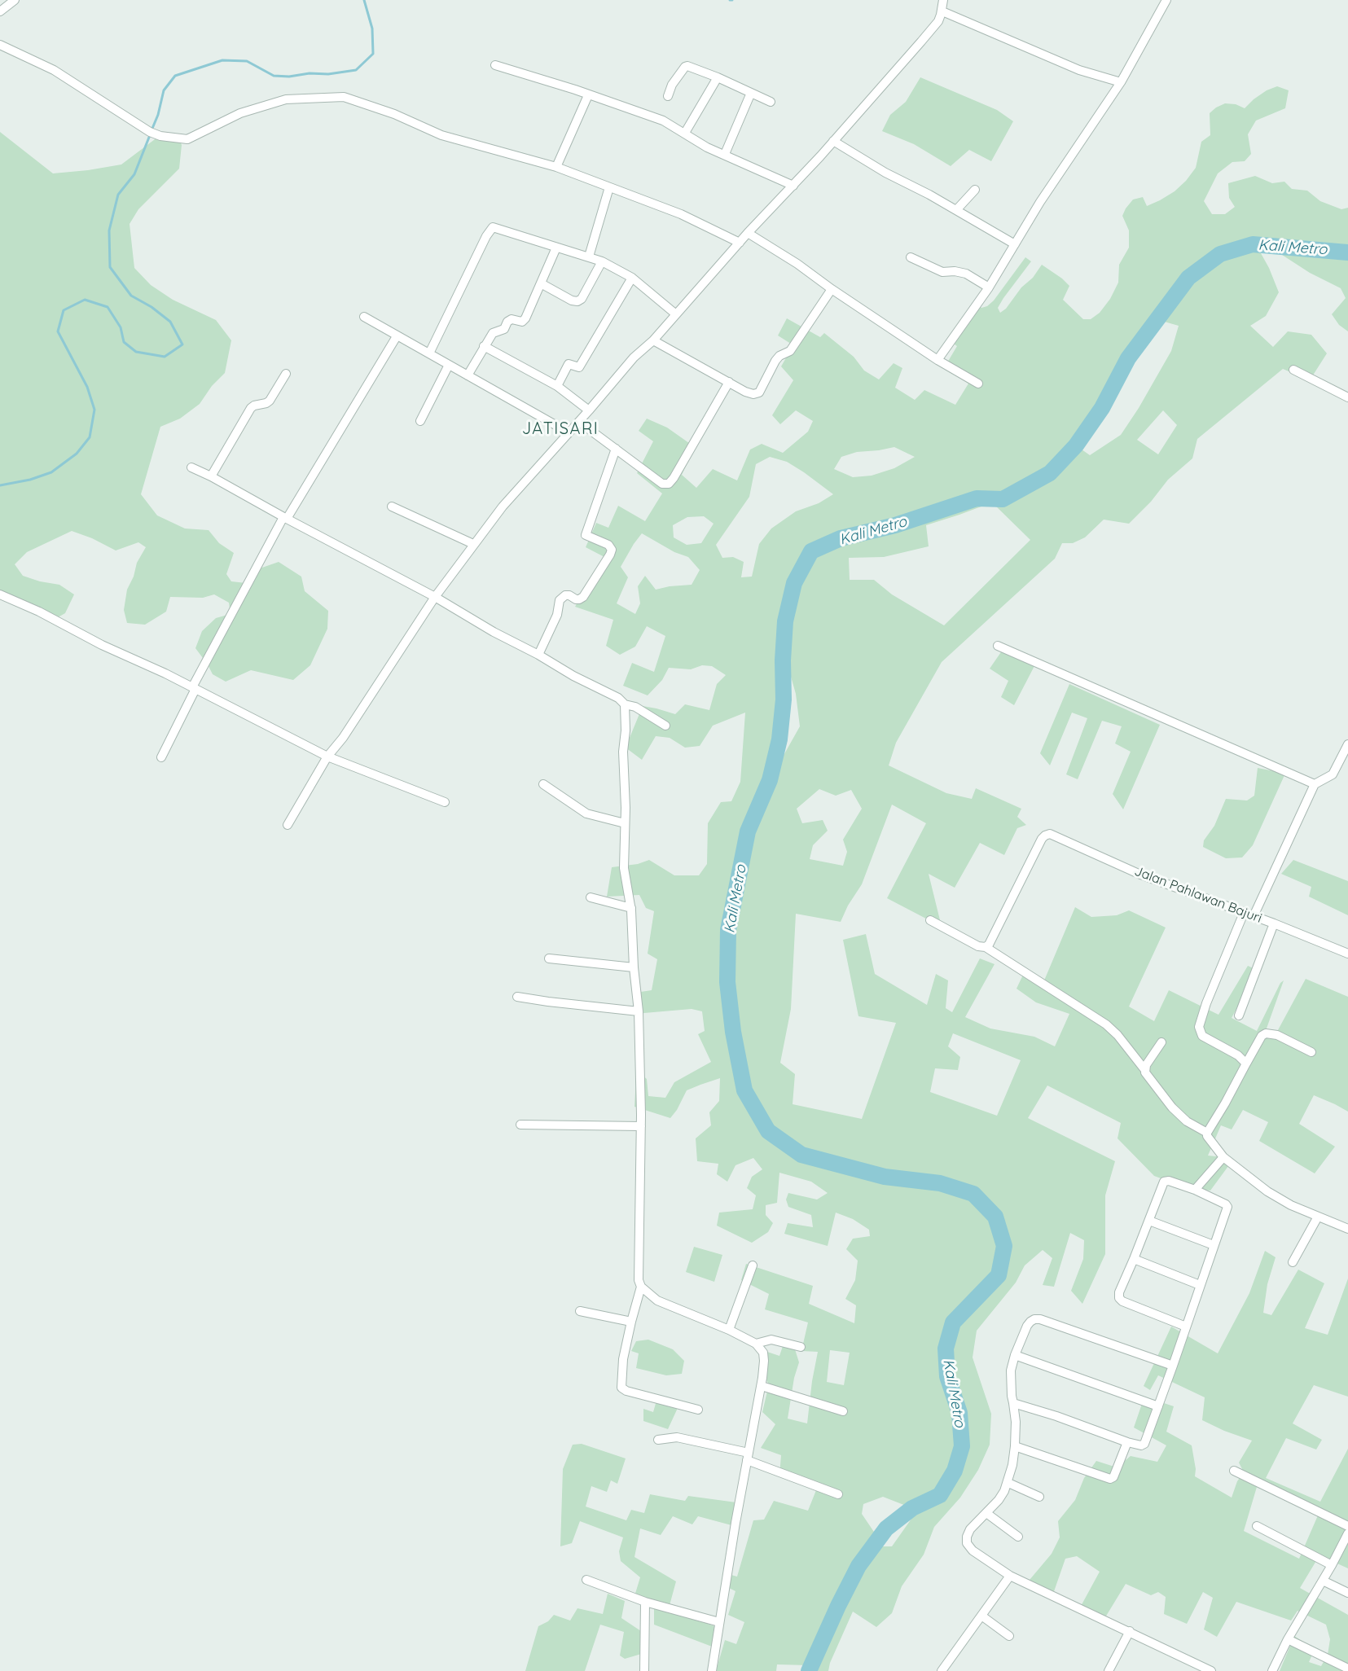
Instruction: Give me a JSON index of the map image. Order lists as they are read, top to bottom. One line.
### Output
{"streets":{"street":["Jalan Pahlawan Bajuri"]},"districts":["JATISARI"],"water":["Kali Metro"]}
